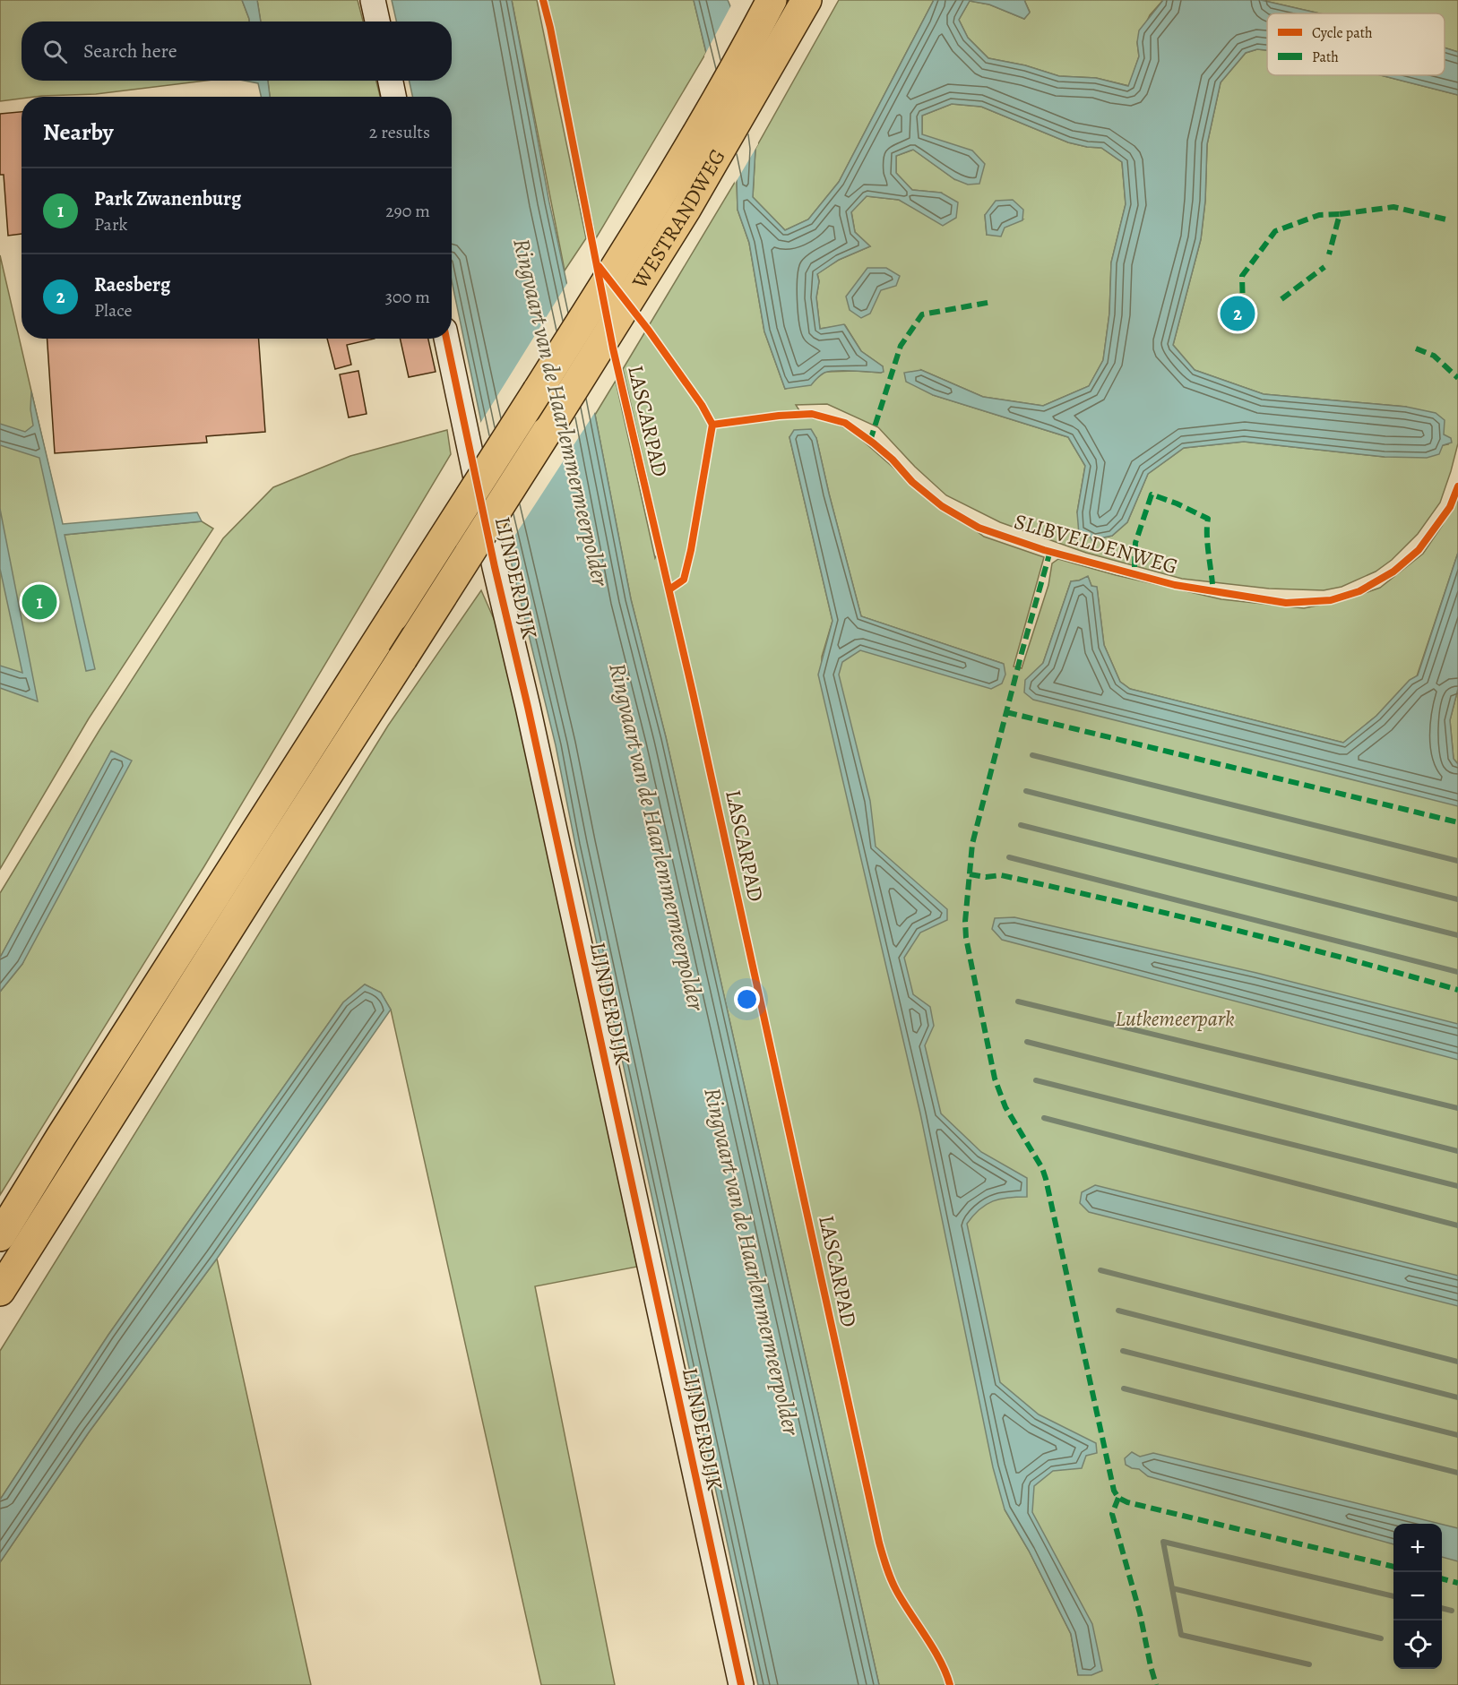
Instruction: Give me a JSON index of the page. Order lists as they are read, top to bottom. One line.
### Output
{"streets":{"highway":["WESTRANDWEG"],"street":["LIJNDERDIJK"],"cycle path":["LASCARPAD","SLIBVELDENWEG"]},"water":["Ringvaart van de Haarlemmermeerpolder"],"parks":["Lutkemeerpark"],"legend":["Cycle path","Path"],"page":{"search":"Search here","heading":["Nearby","2 results"],"list":[{"mark":"1","name":"Park Zwanenburg","note":"Park","value":"290 m"},{"mark":"2","name":"Raesberg","note":"Place","value":"300 m"}],"pins":["2","1"],"map_buttons":["+","−"]}}
